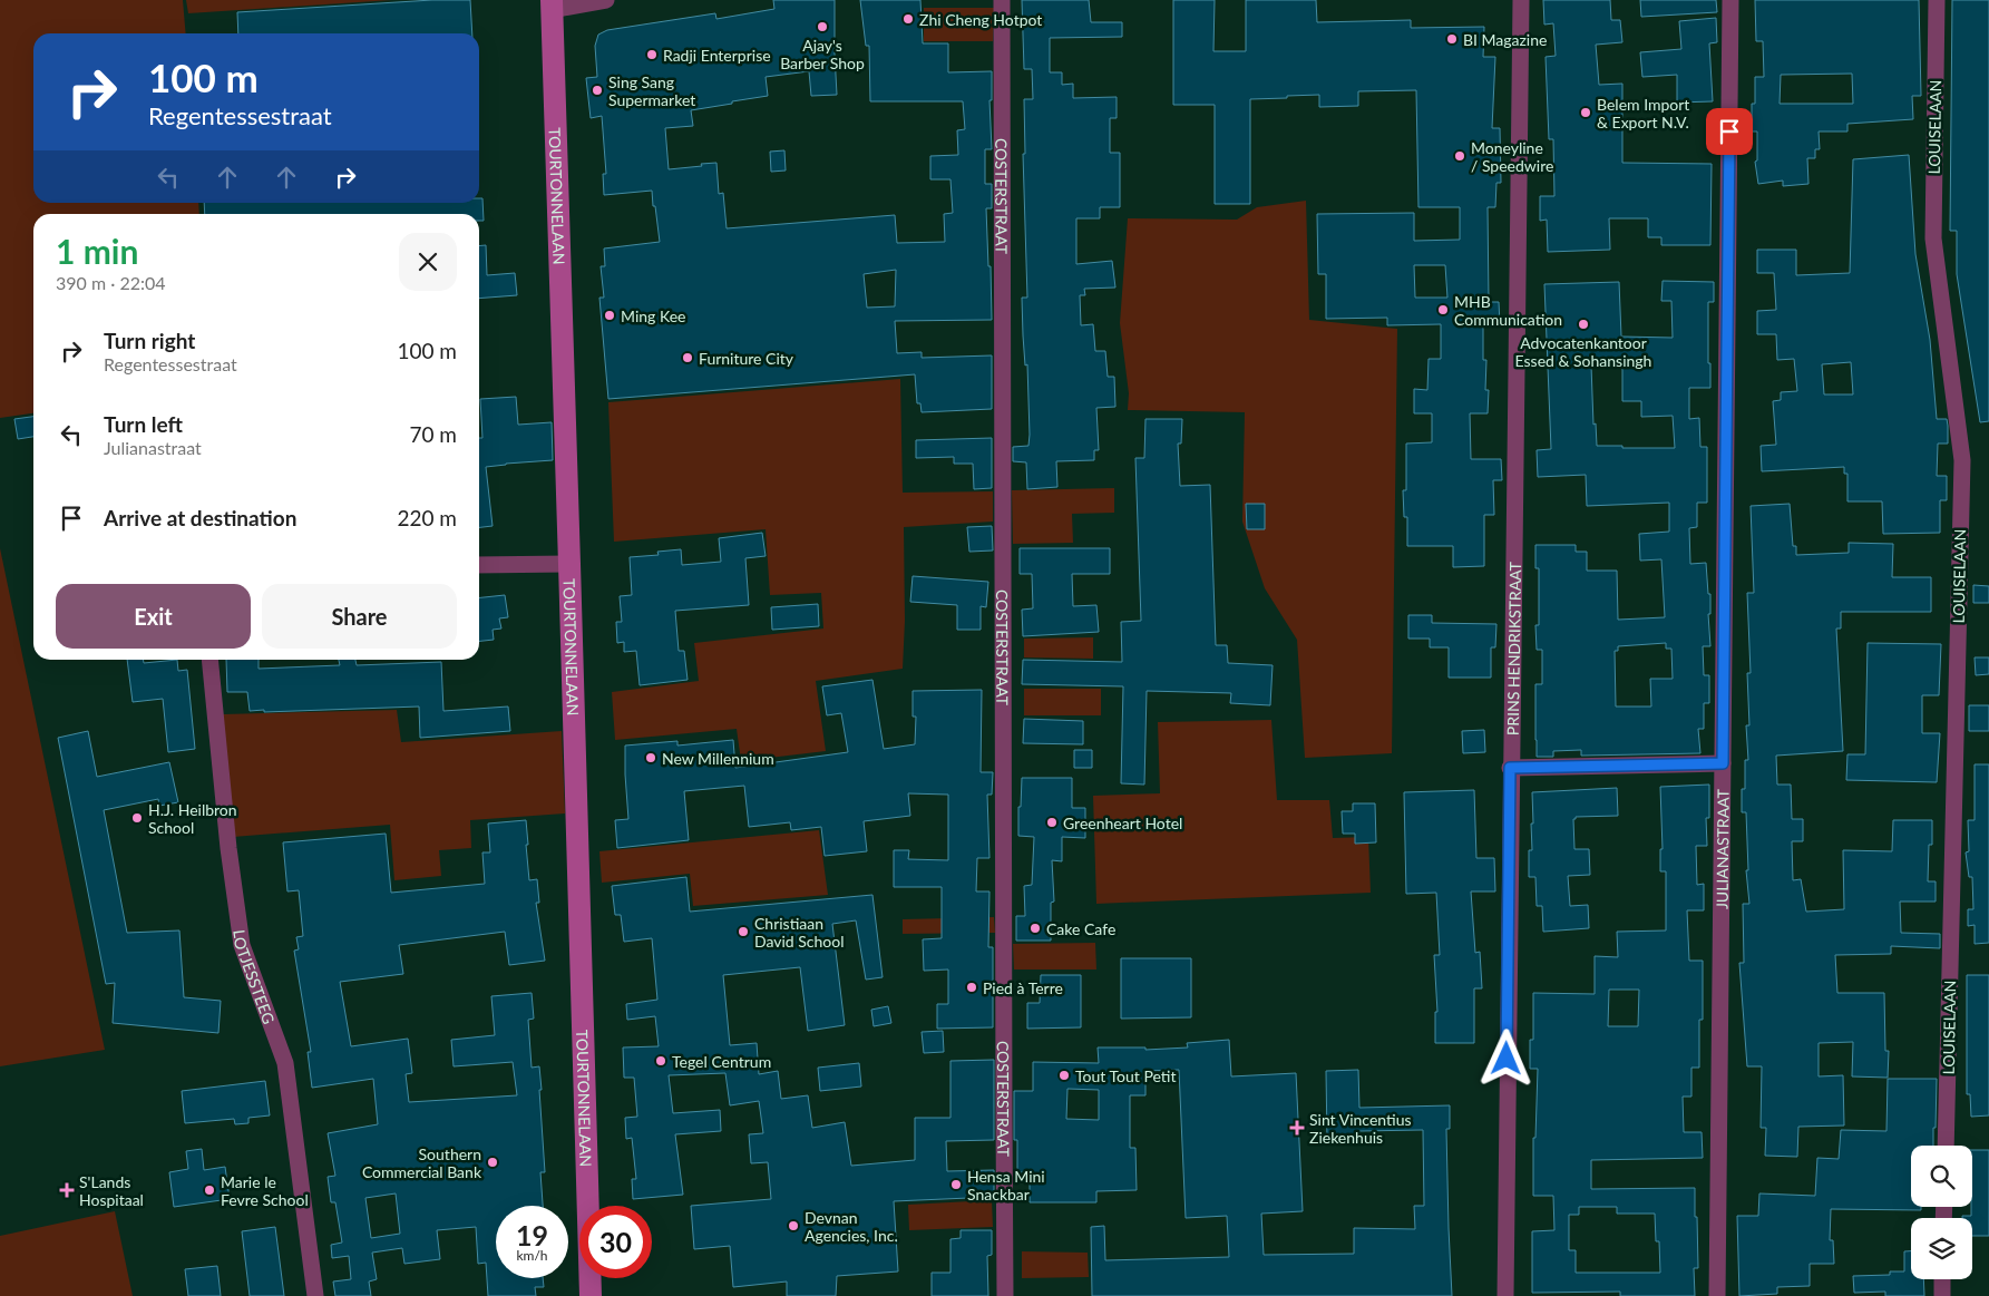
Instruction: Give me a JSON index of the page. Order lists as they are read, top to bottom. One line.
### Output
{"streets":{"street":["LOUISELAAN","TOURTONNELAAN","COSTERSTRAAT","PRINS HENDRIKSTRAAT","JULIANASTRAAT","LOTJESSTEEG"]},"places":{"other":["Zhi Cheng Hotpot","Ajay's Barber Shop","BI Magazine","Radji Enterprise","Sing Sang Supermarket","Belem Import & Export N.V.","Moneyline / Speedwire","MHB Communication","Ming Kee","Advocatenkantoor Essed & Sohansingh","Furniture City","New Millennium","H.J. Heilbron School","Greenheart Hotel","Cake Cafe","Christiaan David School","Pied à Terre","Tegel Centrum","Tout Tout Petit","Southern Commercial Bank","Hensa Mini Snackbar","Marie le Fevre School","Devnan Agencies, Inc."],"health":["Sint Vincentius Ziekenhuis","S'Lands Hospitaal"]},"page":{"turn":["100 m","Regentessestraat"],"heading":["1 min","390 m · 22:04"],"list":[{"name":"Turn right","note":"Regentessestraat","value":"100 m"},{"name":"Turn left","note":"Julianastraat","value":"70 m"},{"name":"Arrive at destination","value":"220 m"}],"buttons":["Exit","Share"],"speed":"19 km/h","limit":"30"}}
